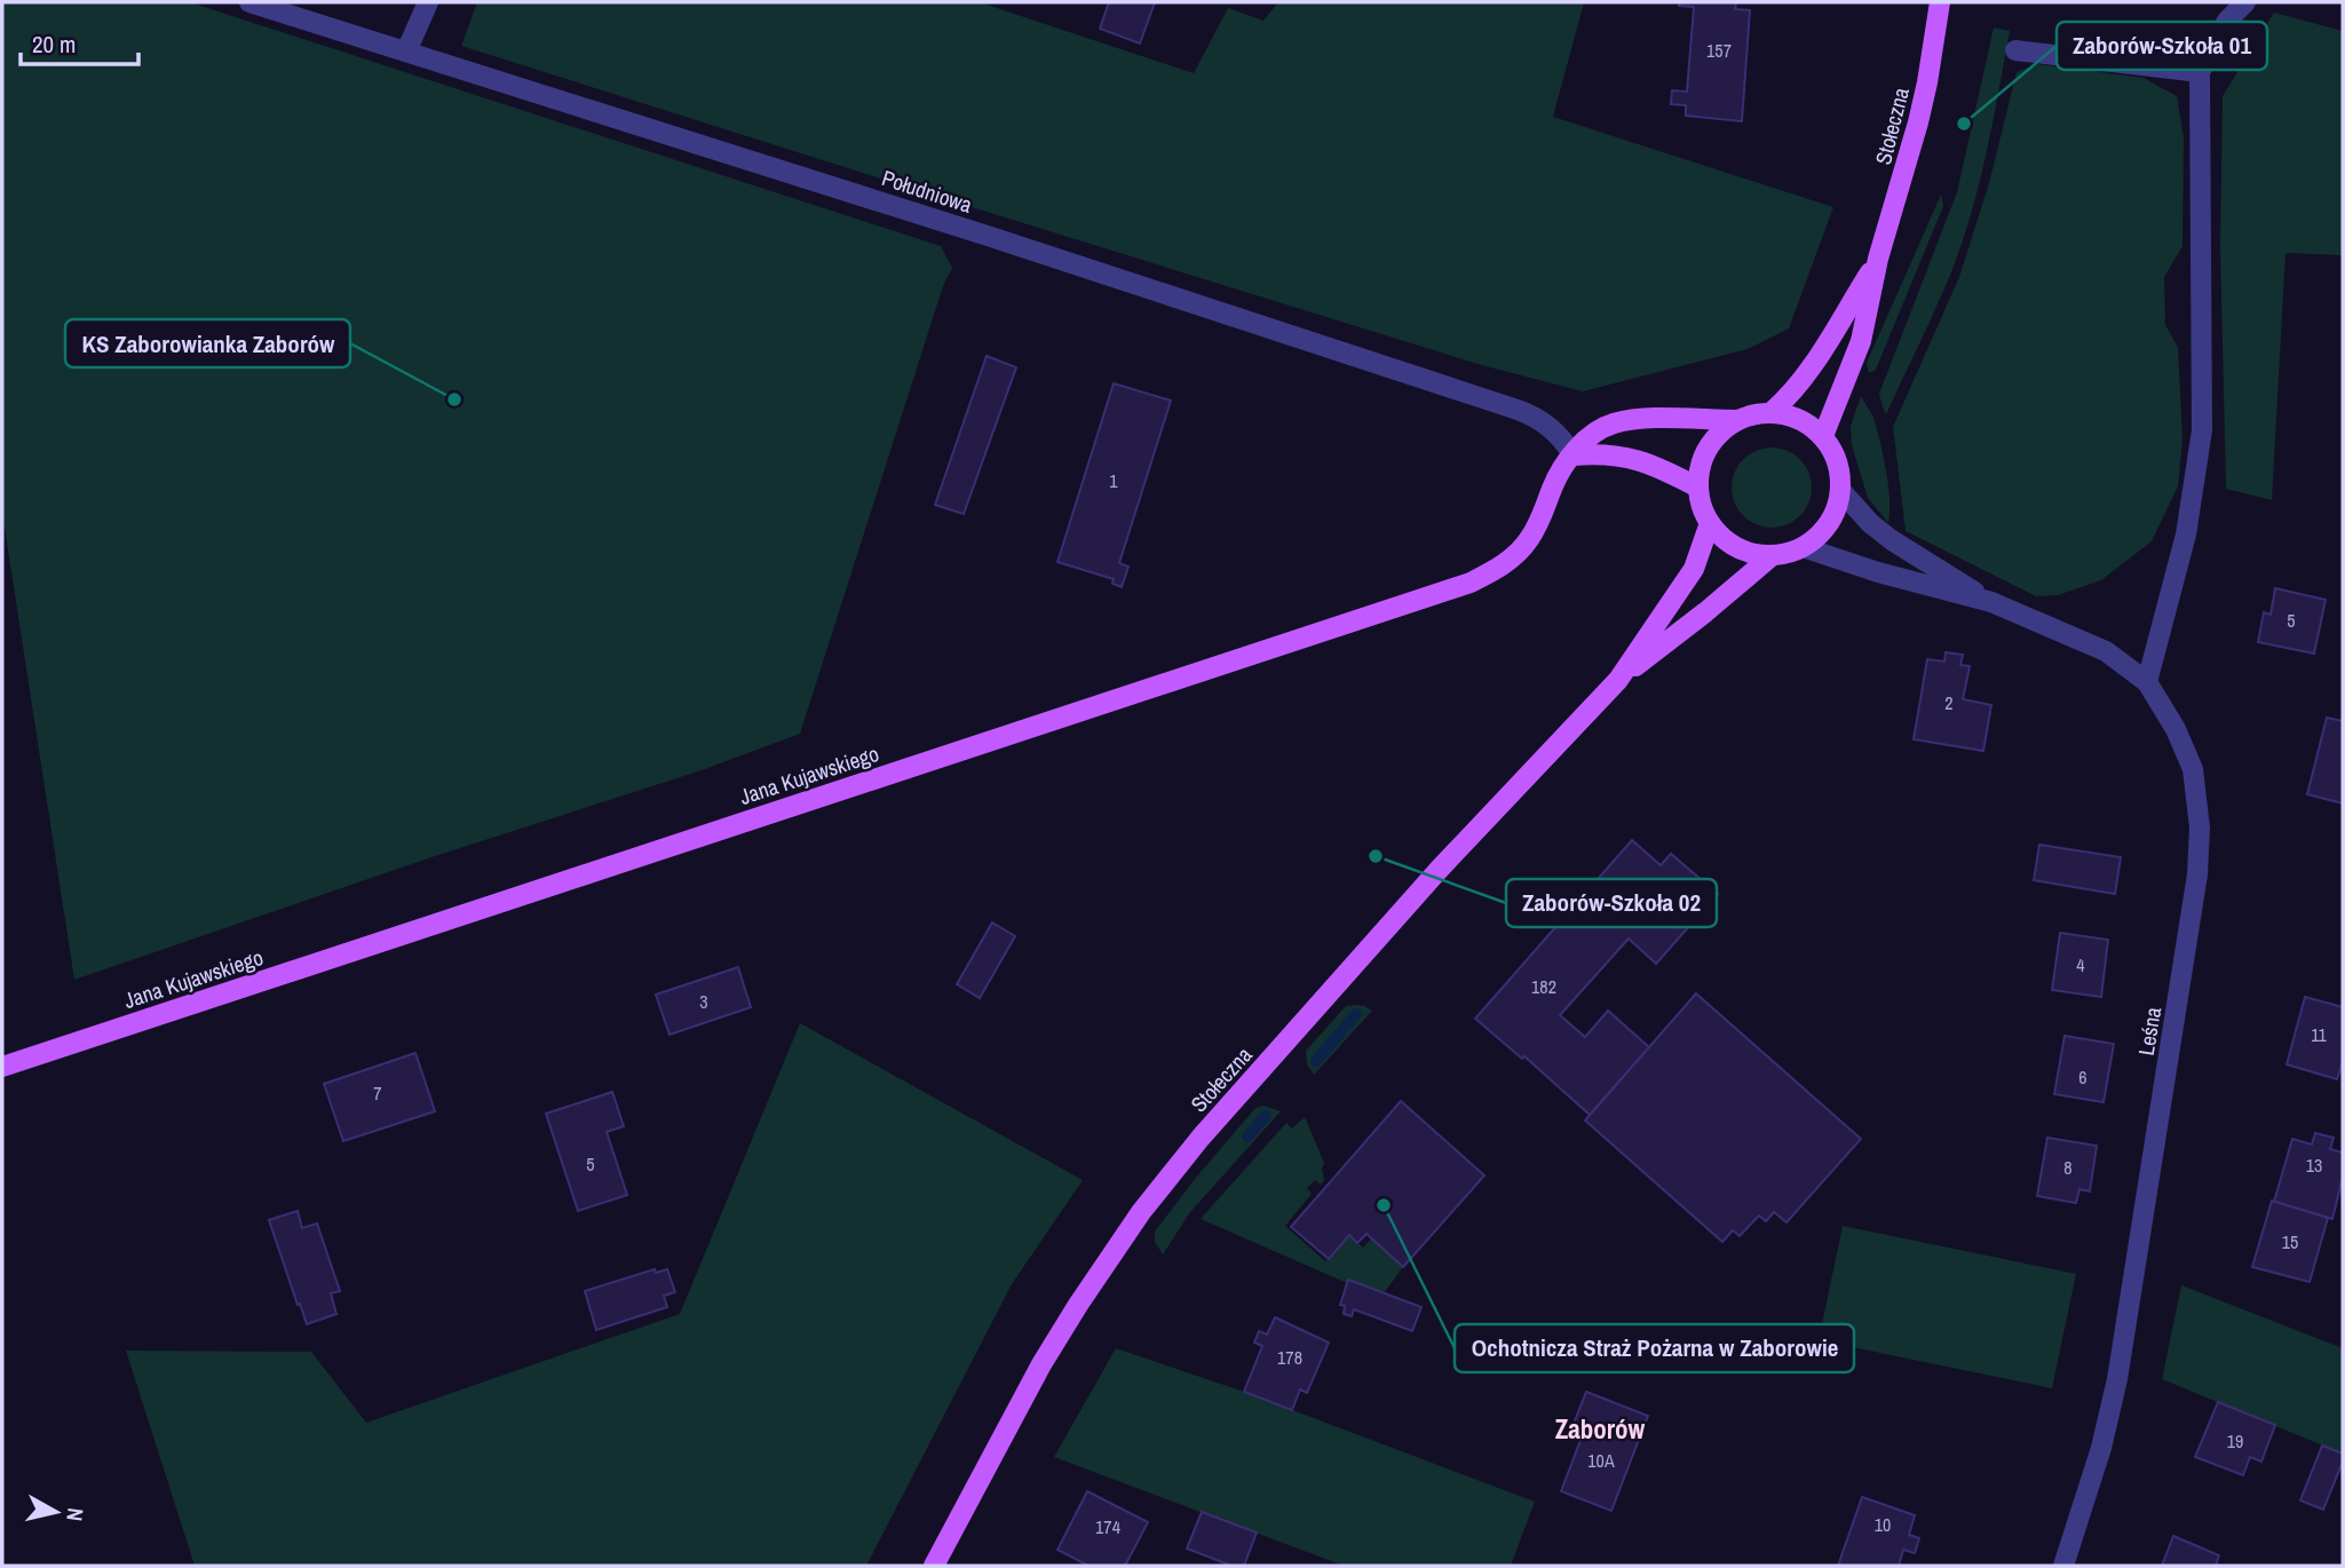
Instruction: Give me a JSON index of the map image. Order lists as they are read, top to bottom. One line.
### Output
{"streets":{"main road":["Stołeczna","Jana Kujawskiego"],"street":["Południowa","Leśna"]},"crossings":[["Stołeczna","Jana Kujawskiego"],["Stołeczna","Leśna"],["Południowa","Jana Kujawskiego"],["Jana Kujawskiego","Leśna"]],"districts":["Zaborów"],"places":["Zaborów-Szkoła 01","KS Zaborowianka Zaborów","Zaborów-Szkoła 02","Ochotnicza Straż Pożarna w Zaborowie"],"house_numbers":["157","1","5","2","4","182","3","11","6","7","5","13","8","15","178","19","10A","10","174"],"scale_bar":"20 m","north":"right"}
